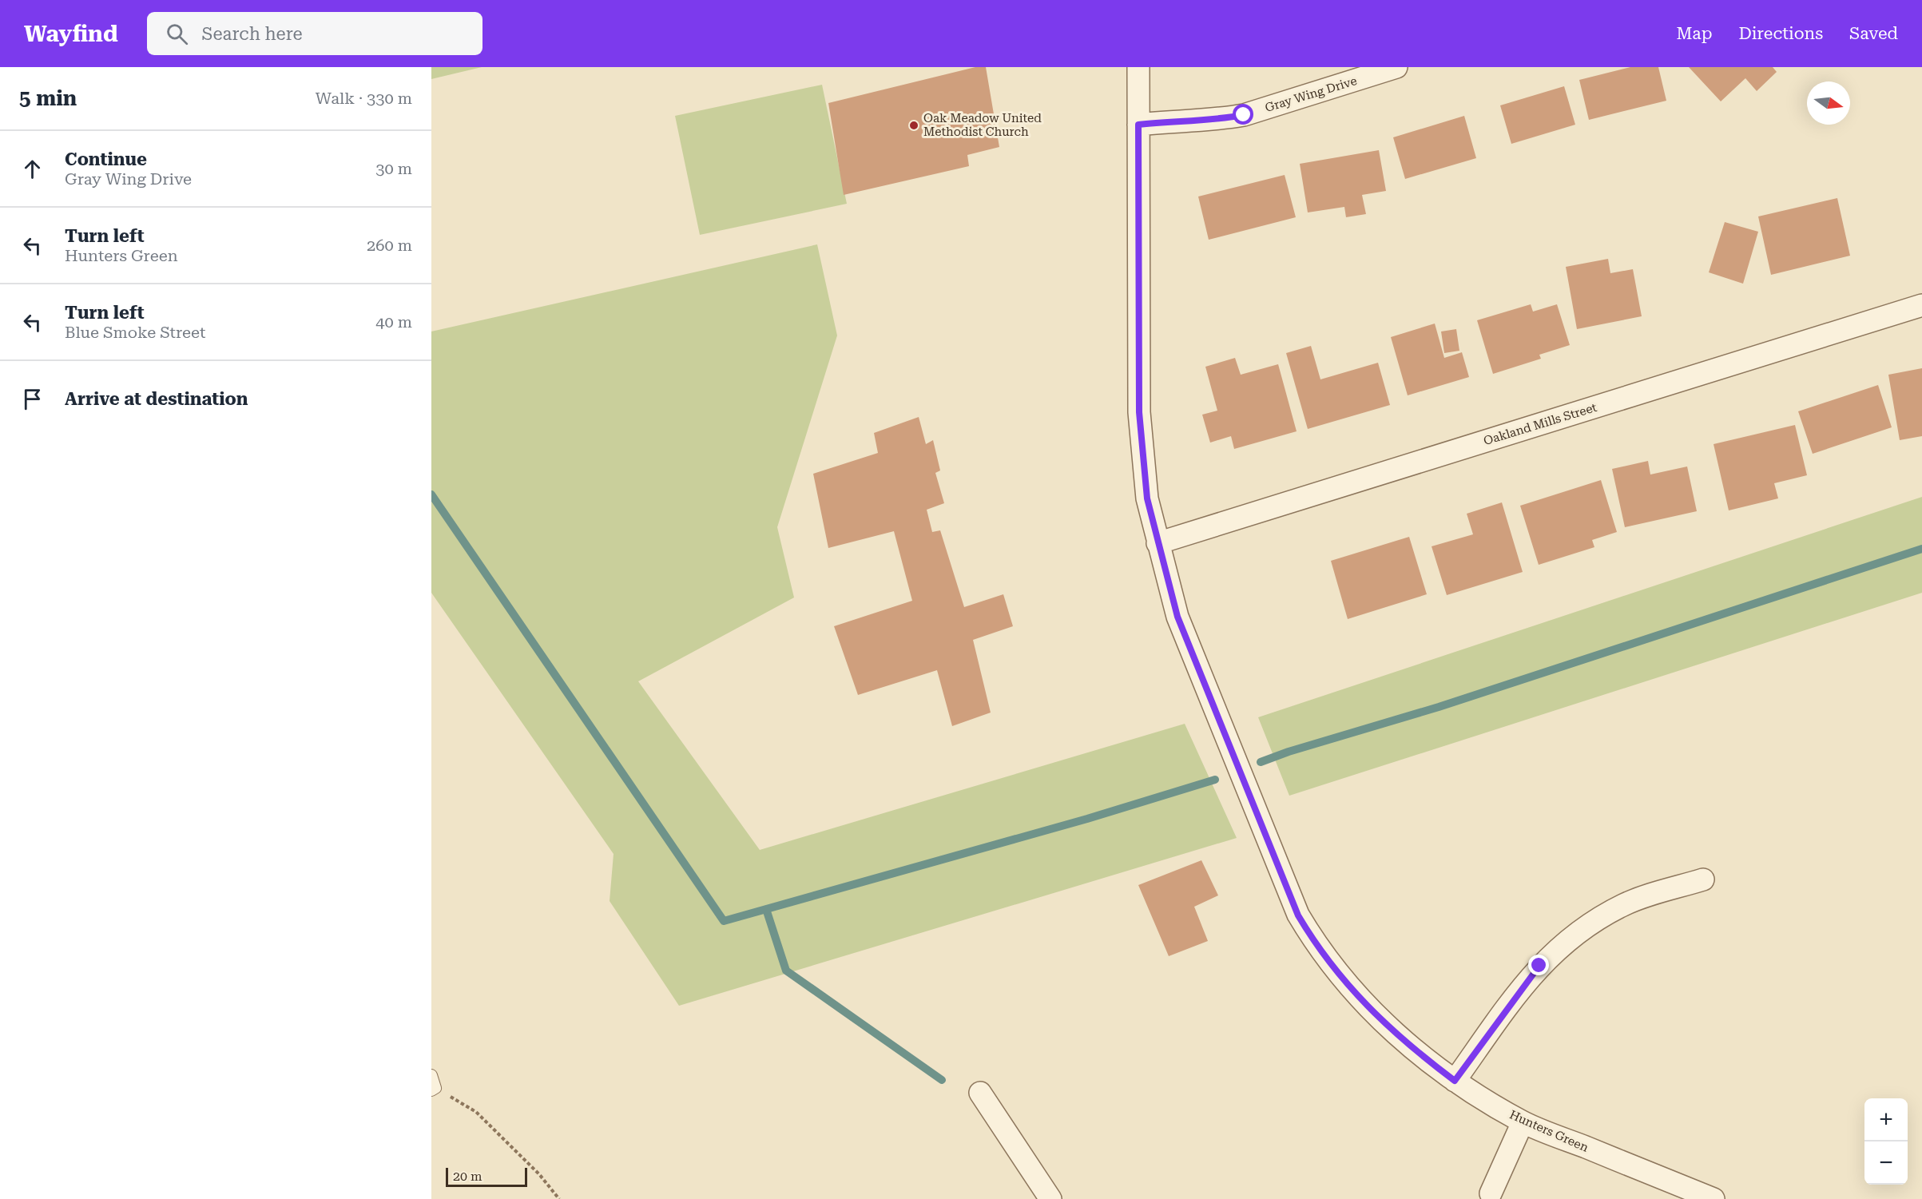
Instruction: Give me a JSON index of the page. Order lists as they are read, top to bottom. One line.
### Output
{"streets":{"street":["Gray Wing Drive","Oakland Mills Street","Hunters Green"]},"crossings":[["Gray Wing Drive","Hunters Green"],["Oakland Mills Street","Hunters Green"]],"places":["Oak Meadow United Methodist Church"],"scale_bar":"20 m","north":"right","page":{"header":"Wayfind","search":"Search here","nav":["Map","Directions","Saved"],"heading":["5 min","Walk · 330 m"],"list":[["Continue","Gray Wing Drive","30 m"],["Turn left","Hunters Green","260 m"],["Turn left","Blue Smoke Street","40 m"],"Arrive at destination"],"map_buttons":["+","−"],"scale":"20 m"}}
